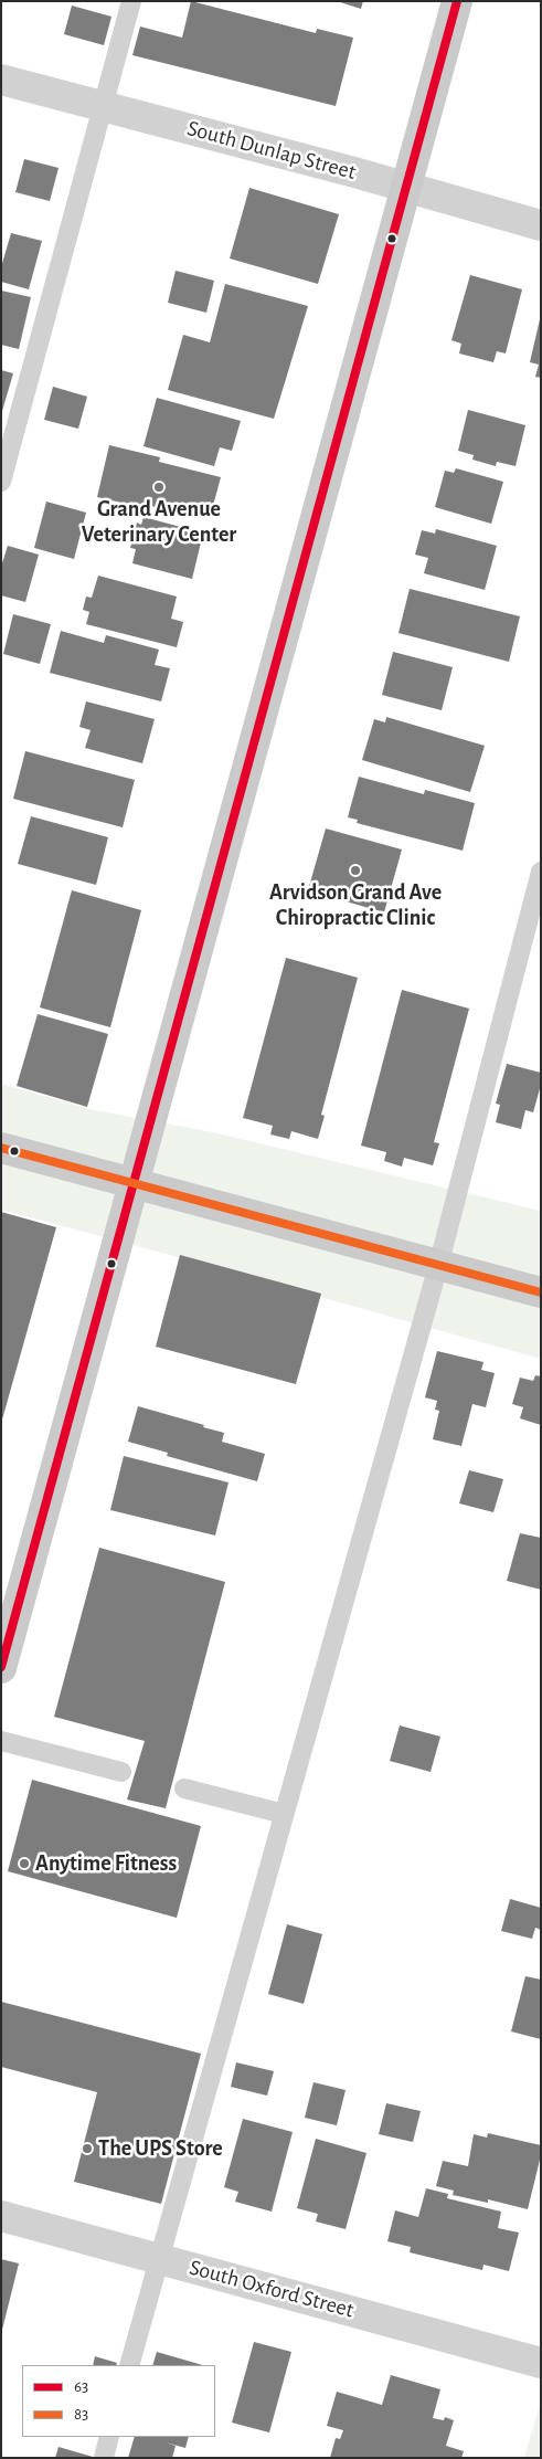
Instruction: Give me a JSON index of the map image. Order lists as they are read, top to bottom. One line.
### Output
{"streets":{"street":["South Dunlap Street","South Oxford Street"]},"places":["Grand Avenue Veterinary Center","Arvidson Grand Ave Chiropractic Clinic","Anytime Fitness","The UPS Store"],"lines":["transit line 63","transit line 83"],"legend":["63","83"]}
